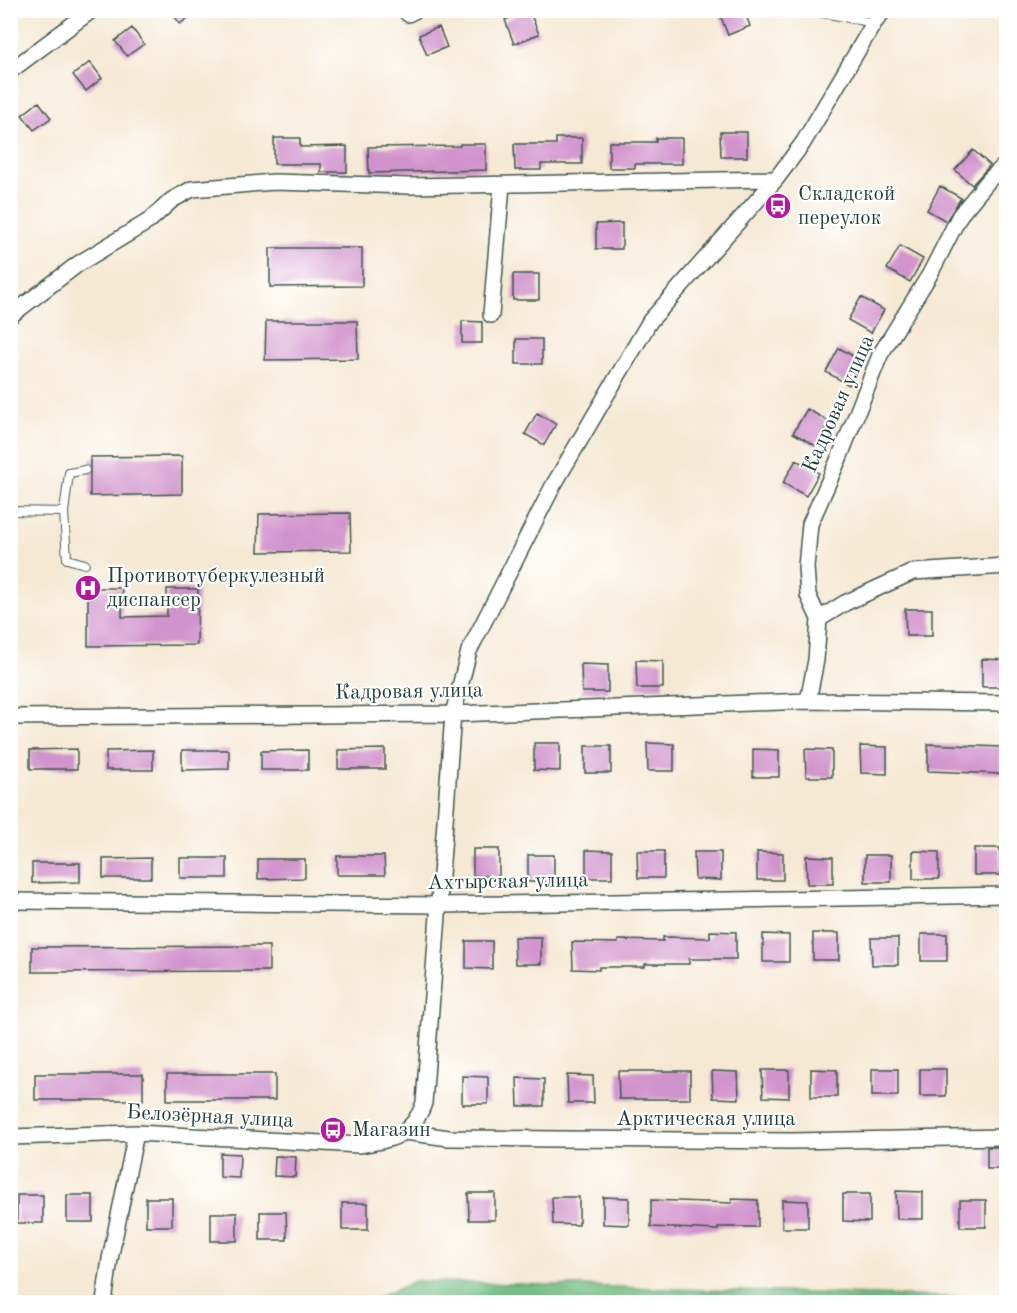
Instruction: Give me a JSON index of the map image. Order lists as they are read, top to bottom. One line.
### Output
{"streets":{"street":["Кадровая улица","Ахтырская улица","Белозёрная улица","Арктическая улица"]},"crossings":[["Белозёрная улица","Арктическая улица"]],"places":{"bus stop":["Складской переулок","Магазин"],"hospital":["Противотуберкулезный диспансер"]}}
